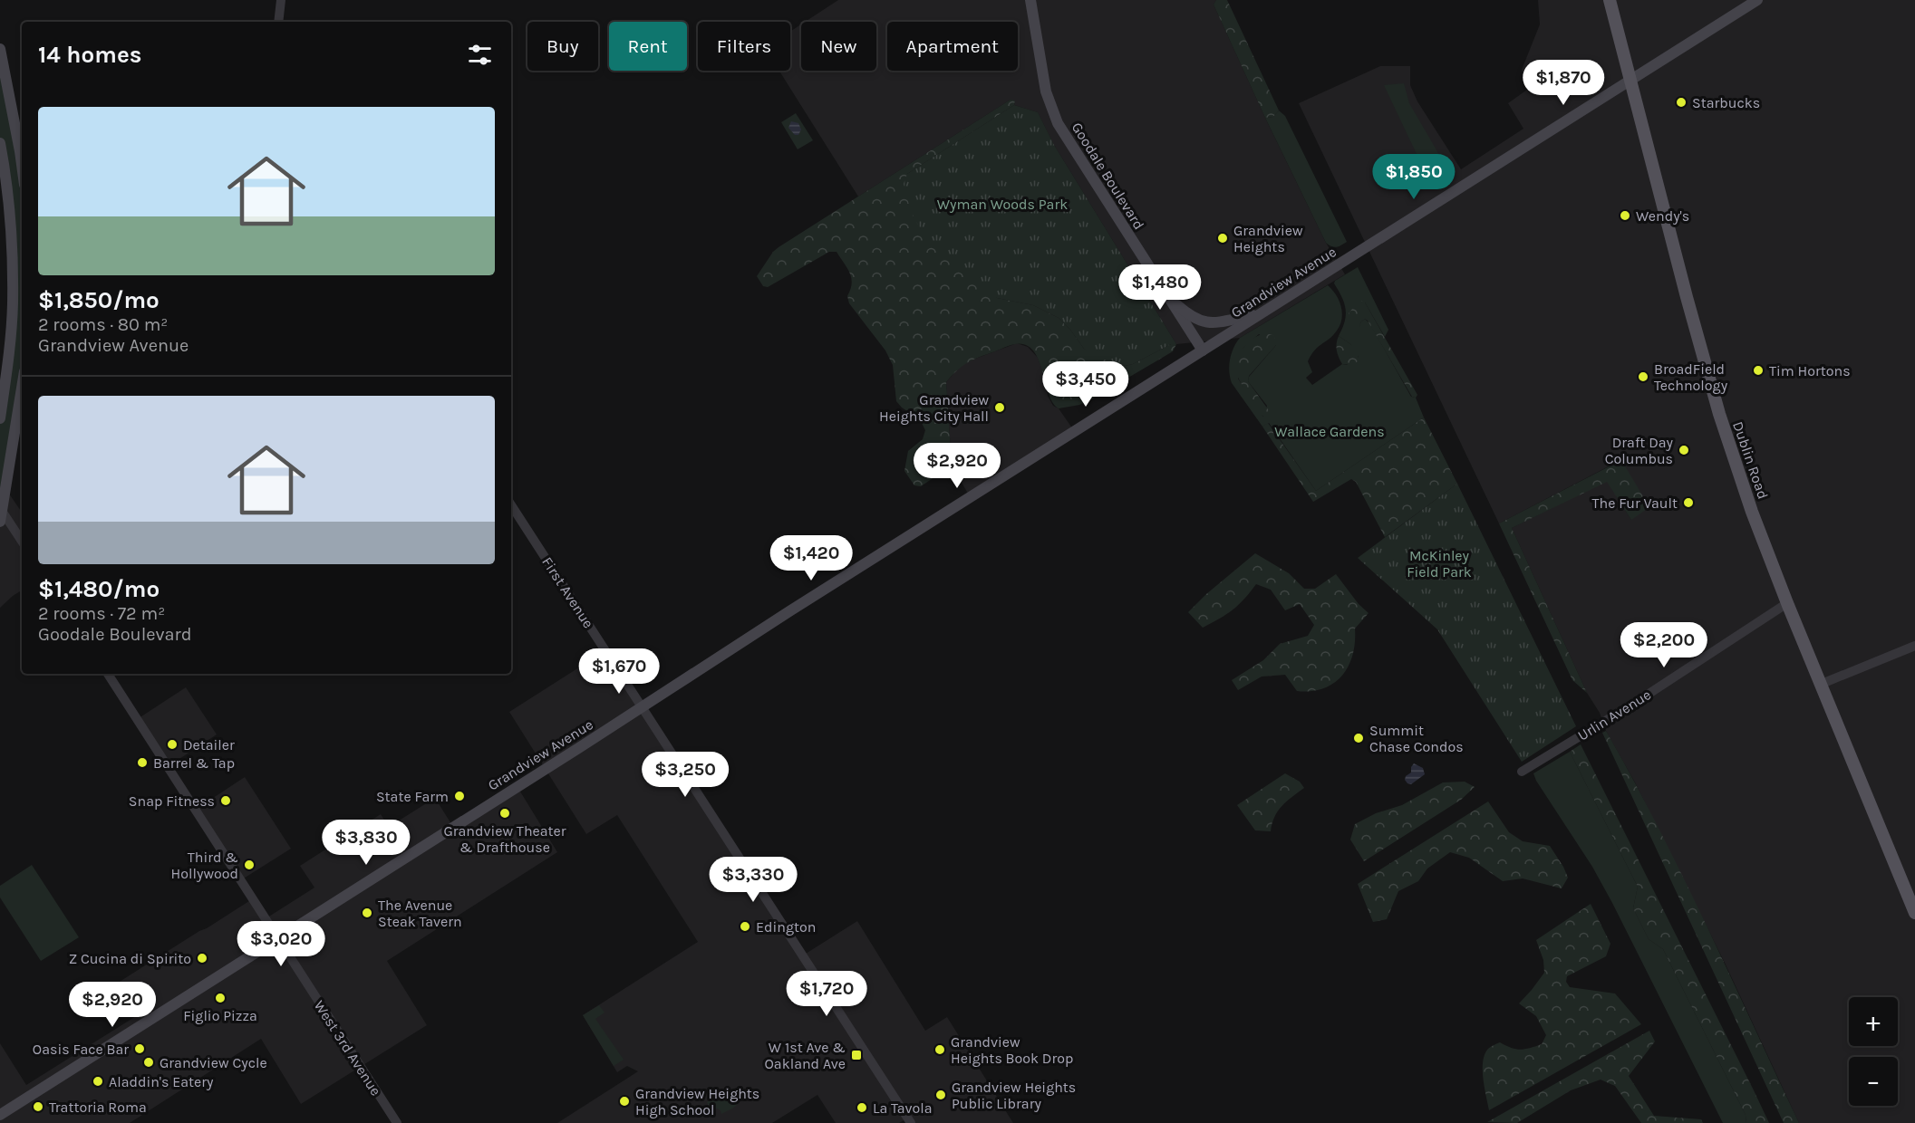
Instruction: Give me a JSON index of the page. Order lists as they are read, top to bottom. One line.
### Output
{"streets":{"main road":["Goodale Boulevard","Grandview Avenue","Dublin Road"],"street":["First Avenue","Urlin Avenue","West 3rd Avenue"]},"crossings":[["Goodale Boulevard","Grandview Avenue"],["Grandview Avenue","Dublin Road"],["Grandview Avenue","First Avenue"],["Grandview Avenue","West 3rd Avenue"],["Dublin Road","Urlin Avenue"]],"parks":["Wyman Woods Park","Wallace Gardens","McKinley Field Park"],"places":{"other":["Starbucks","Wendy's","Grandview Heights","Tim Hortons","BroadField Technology","Grandview Heights City Hall","Draft Day Columbus","The Fur Vault","Summit Chase Condos","Detailer","Barrel & Tap","State Farm","Snap Fitness","Grandview Theater & Drafthouse","Third & Hollywood","The Avenue Steak Tavern","Edington","Z Cucina di Spirito","Figlio Pizza","Oasis Face Bar","Grandview Heights Book Drop","Grandview Cycle","Aladdin's Eatery","Grandview Heights Public Library","Grandview Heights High School","Trattoria Roma","La Tavola"],"transit":["W 1st Ave & Oakland Ave"]},"page":{"chip":["Buy","Rent","Filters","New","Apartment"],"heading":"14 homes","price":["$1,870","$1,850","$1,480","$3,450","$2,920","$1,420","$2,200","$1,670","$3,250","$3,830","$3,330","$3,020","$1,720","$2,920"],"list":[{"name":"$1,850/mo","note":"2 rooms · 80 m² · Grandview Avenue"},{"name":"$1,480/mo","note":"2 rooms · 72 m² · Goodale Boulevard"}],"map_buttons":["+","−"]}}
